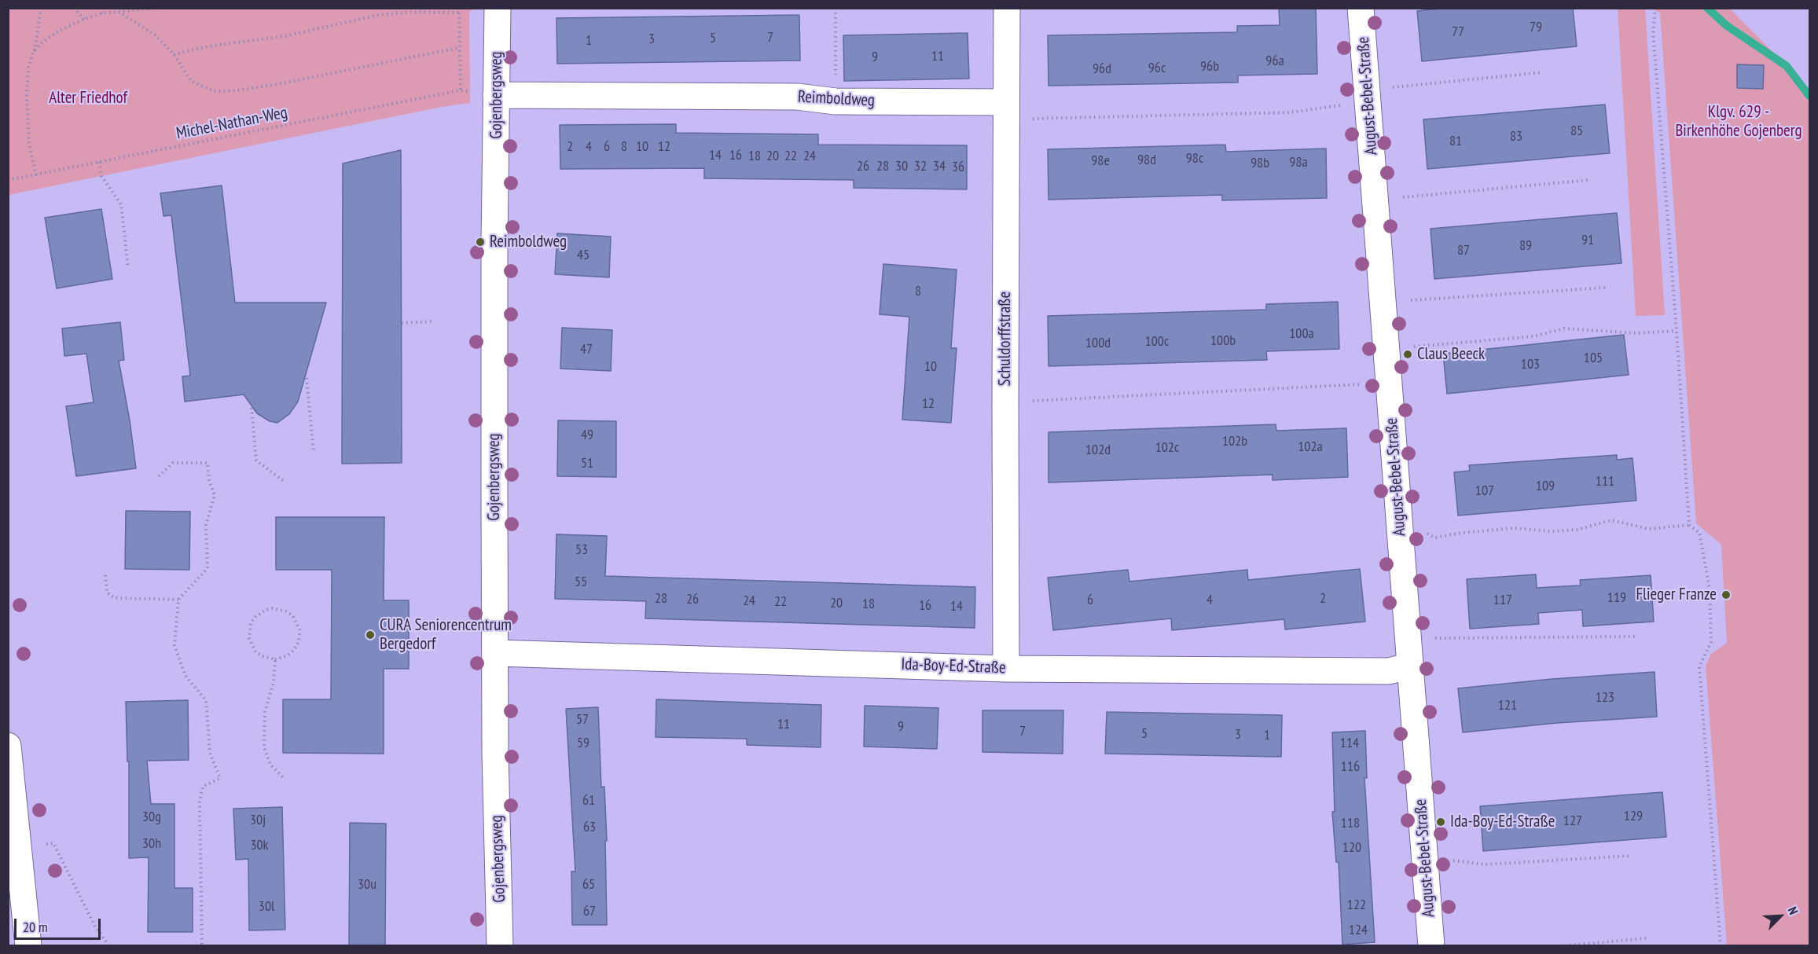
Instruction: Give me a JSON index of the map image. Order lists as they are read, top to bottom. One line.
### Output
{"streets":{"street":["Gojenbergsweg","August-Bebel-Straße","Reimboldweg","Schuldorffstraße","Ida-Boy-Ed-Straße"],"path":["Michel-Nathan-Weg"]},"crossings":[["Gojenbergsweg","Reimboldweg"],["Gojenbergsweg","Ida-Boy-Ed-Straße"],["August-Bebel-Straße","Ida-Boy-Ed-Straße"],["Reimboldweg","Schuldorffstraße"],["Schuldorffstraße","Ida-Boy-Ed-Straße"]],"parks":["Alter Friedhof","Klgv. 629 - Birkenhöhe Gojenberg"],"places":["Reimboldweg","Claus Beeck","Flieger Franze","CURA Seniorencentrum Bergedorf","Ida-Boy-Ed-Straße"],"house_numbers":["79","77","7","5","3","1","11","9","96a","96b","96c","96d","85","83","81","2","4","6","8","10","12","14","16","18","20","22","24","98c","98d","98e","98a","98b","26","28","30","32","34","36","91","89","87","45","8","100a","100b","100c","100d","47","105","103","10","12","49","102b","102a","102c","102d","51","111","109","107","53","55","119","28","2","26","6","4","117","24","22","20","18","16","14","123","121","57","11","9","7","5","3","1","59","114","116","61","129","30g","30j","127","118","63","30h","30k","120","30u","65","122","30l","67","124"],"scale_bar":"20 m","north":"top right"}
